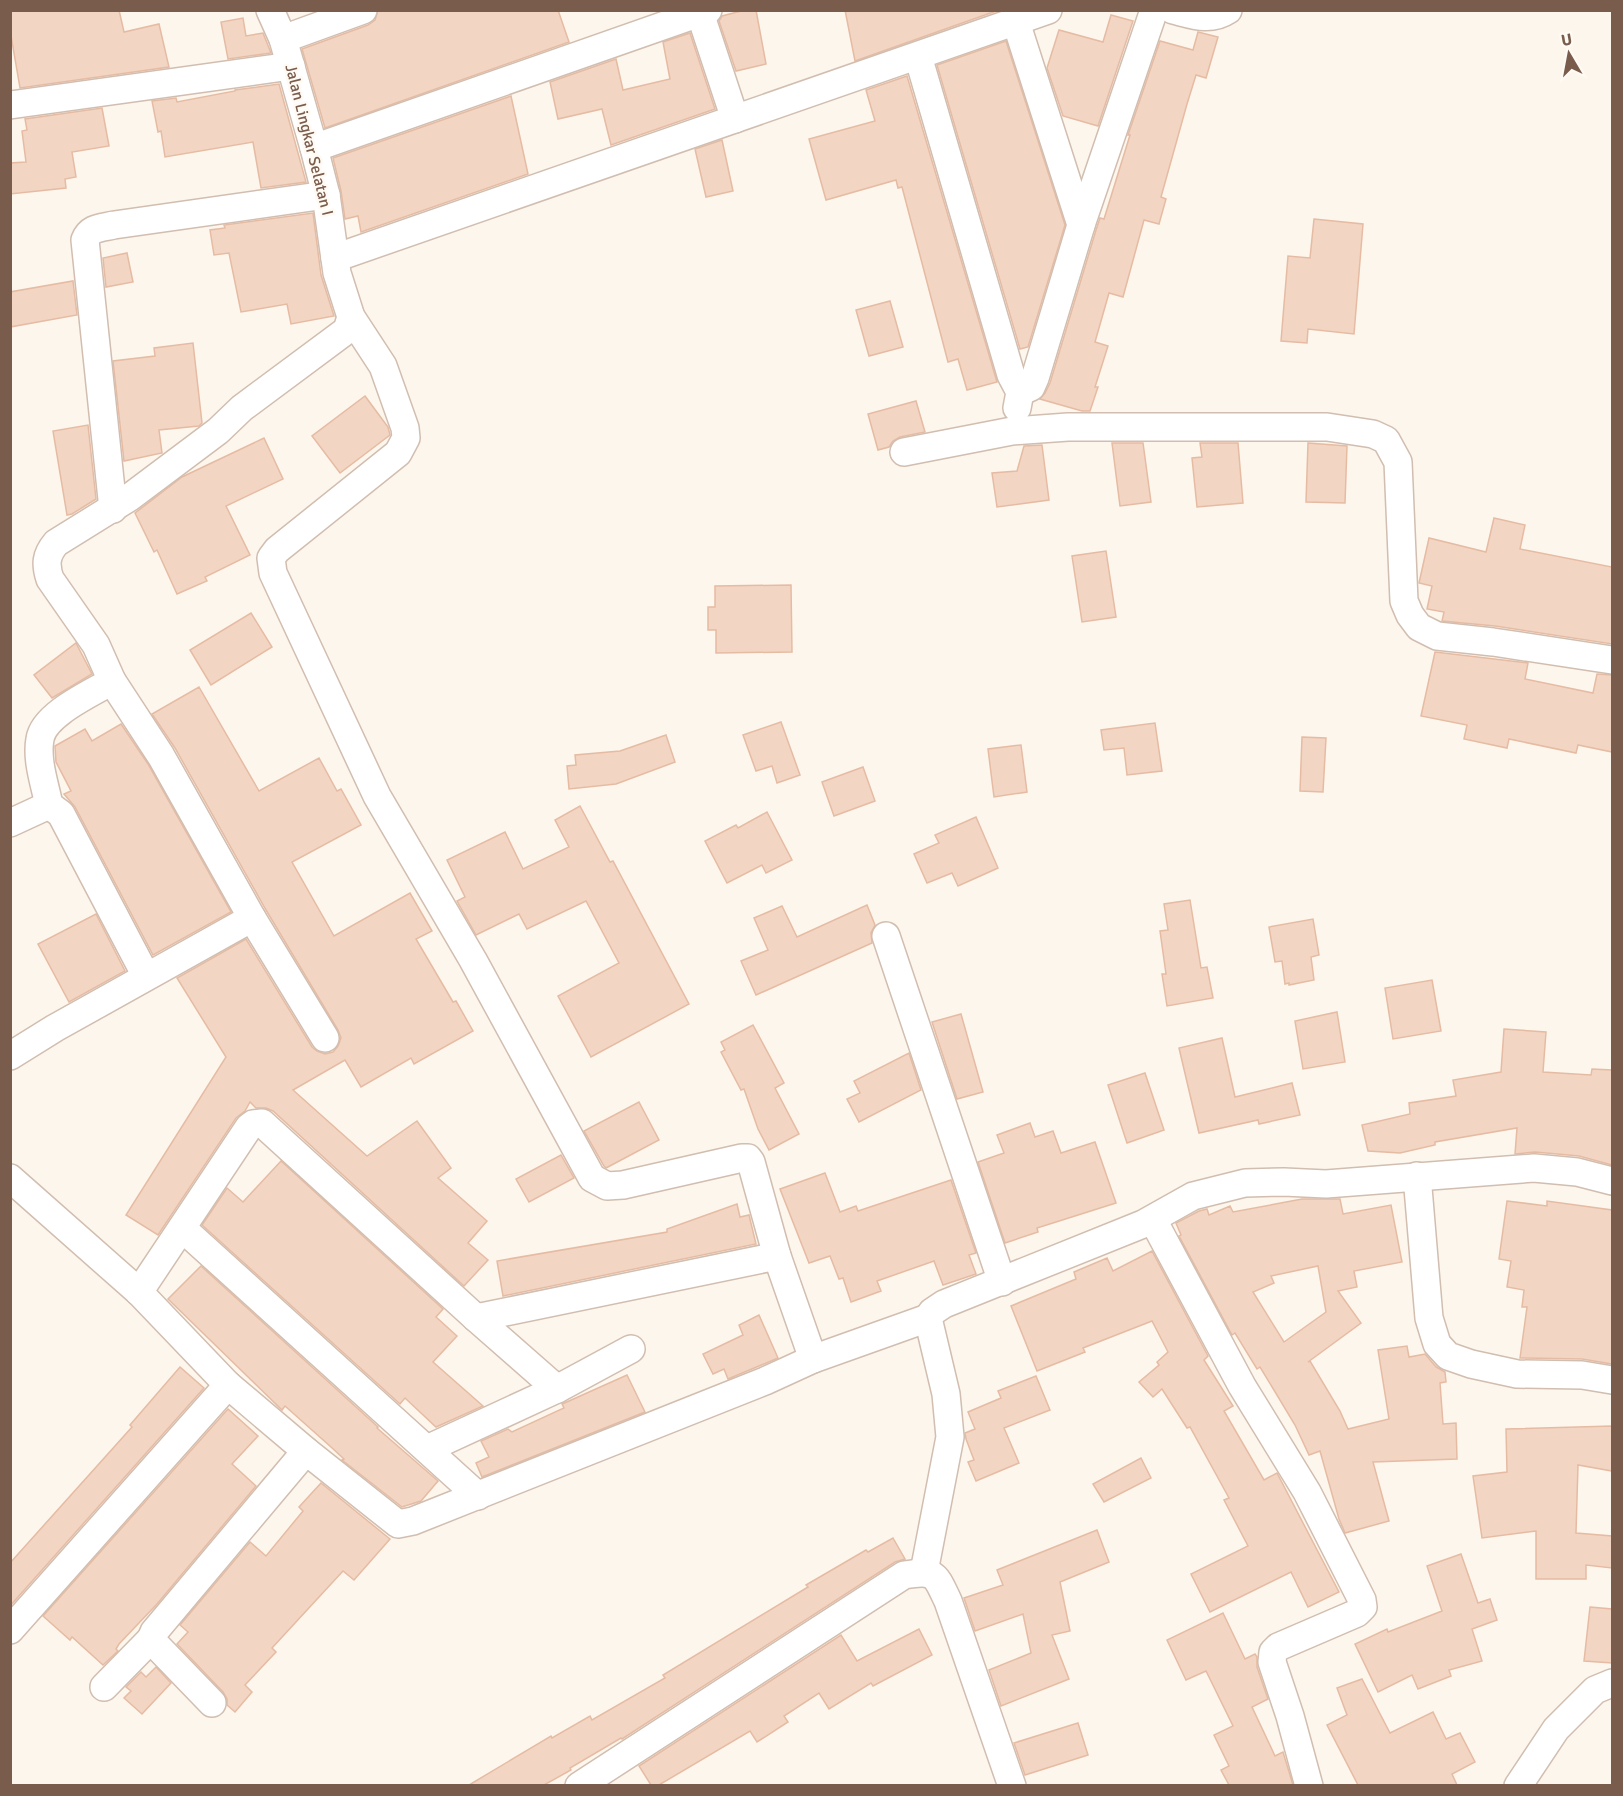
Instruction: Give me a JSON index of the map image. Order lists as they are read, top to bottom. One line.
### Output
{"streets":{"street":["Jalan Lingkar Selatan I"]},"north":"top"}
